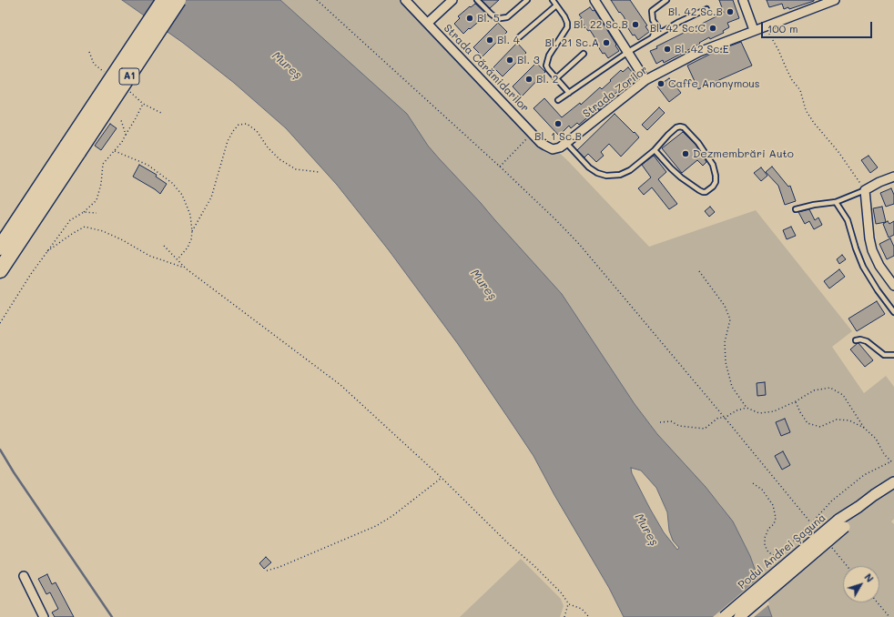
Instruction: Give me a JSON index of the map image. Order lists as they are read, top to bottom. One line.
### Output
{"streets":{"highway":["A1"],"street":["Strada Cărămidarilor","Strada Zorilor","Podul Andrei Șaguna"]},"crossings":[["Strada Cărămidarilor","Strada Zorilor"]],"water":["Mureș"],"places":["Bl. 42 Sc.B","Bl. 5","Bl. 22 Sc.B","Bl. 42 Sc.C","Bl. 4","Bl. 21 Sc.A","Bl. 42 Sc.E","Bl. 3","Bl. 2","Caffe Anonymous","Bl. 1 Sc.B","Dezmembrări Auto"],"scale_bar":"100 m","north":"top right"}
